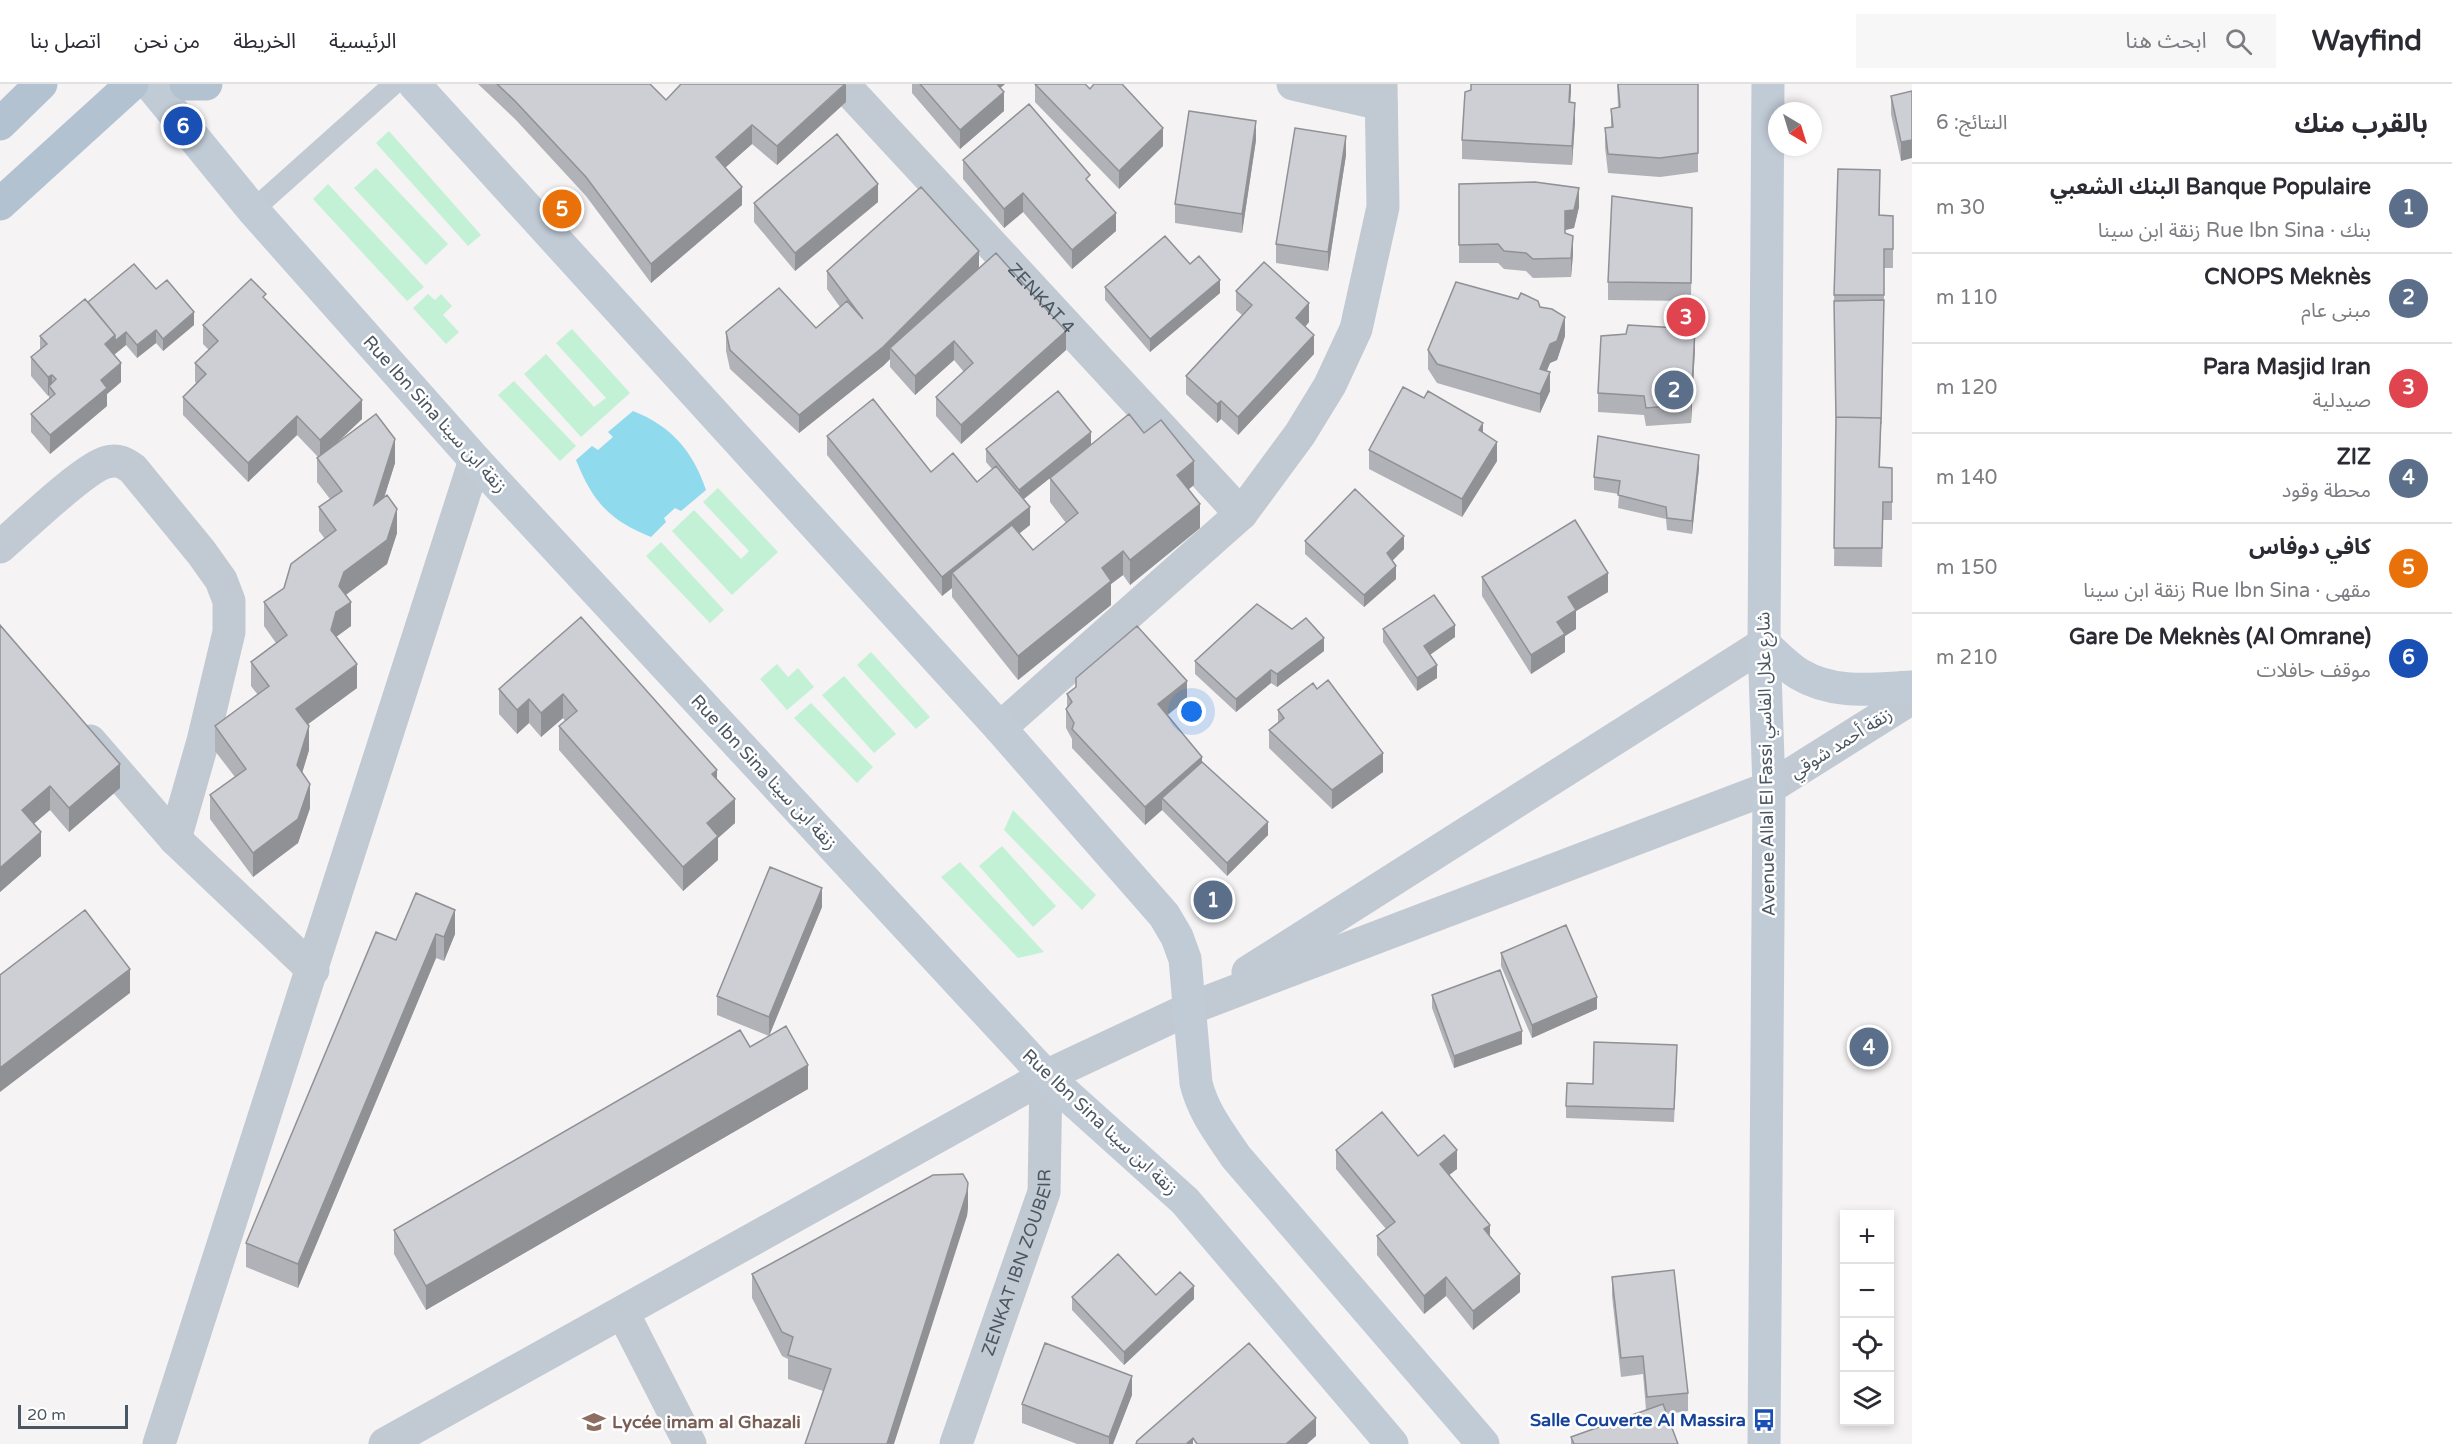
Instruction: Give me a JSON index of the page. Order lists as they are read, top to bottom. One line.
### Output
{"streets":{"main road":["Rue Ibn Sina زنقة ابن سينا","Avenue Allal El Fassi شارع علال الفاسي"],"street":["ZENKAT 4","زنقة أحمد شوقي","ZENKAT IBN ZOUBEIR"]},"crossings":[["Rue Ibn Sina زنقة ابن سينا","ZENKAT IBN ZOUBEIR"],["زنقة أحمد شوقي","Avenue Allal El Fassi شارع علال الفاسي"]],"places":{"bus stop":["Salle Couverte Al Massira"],"school or university":["Lycée imam al Ghazali"]},"scale_bar":"20 m","north":"bottom right","page":{"header":"Wayfind","search":"ابحث هنا","nav":["الرئيسية","الخريطة","من نحن","اتصل بنا"],"heading":["بالقرب منك","النتائج: 6"],"pins":["6","5","3","2","1","4"],"list":[{"mark":"1","name":"Banque Populaire البنك الشعبي","note":"بنك · Rue Ibn Sina زنقة ابن سينا","value":"30 m"},{"mark":"2","name":"CNOPS Meknès","note":"مبنى عام","value":"110 m"},{"mark":"3","name":"Para Masjid Iran","note":"صيدلية","value":"120 m"},{"mark":"4","name":"ZIZ","note":"محطة وقود","value":"140 m"},{"mark":"5","name":"كافي دوفاس","note":"مقهى · Rue Ibn Sina زنقة ابن سينا","value":"150 m"},{"mark":"6","name":"Gare De Meknès (Al Omrane)","note":"موقف حافلات","value":"210 m"}],"map_buttons":["+","−"],"scale":"20 m"}}
